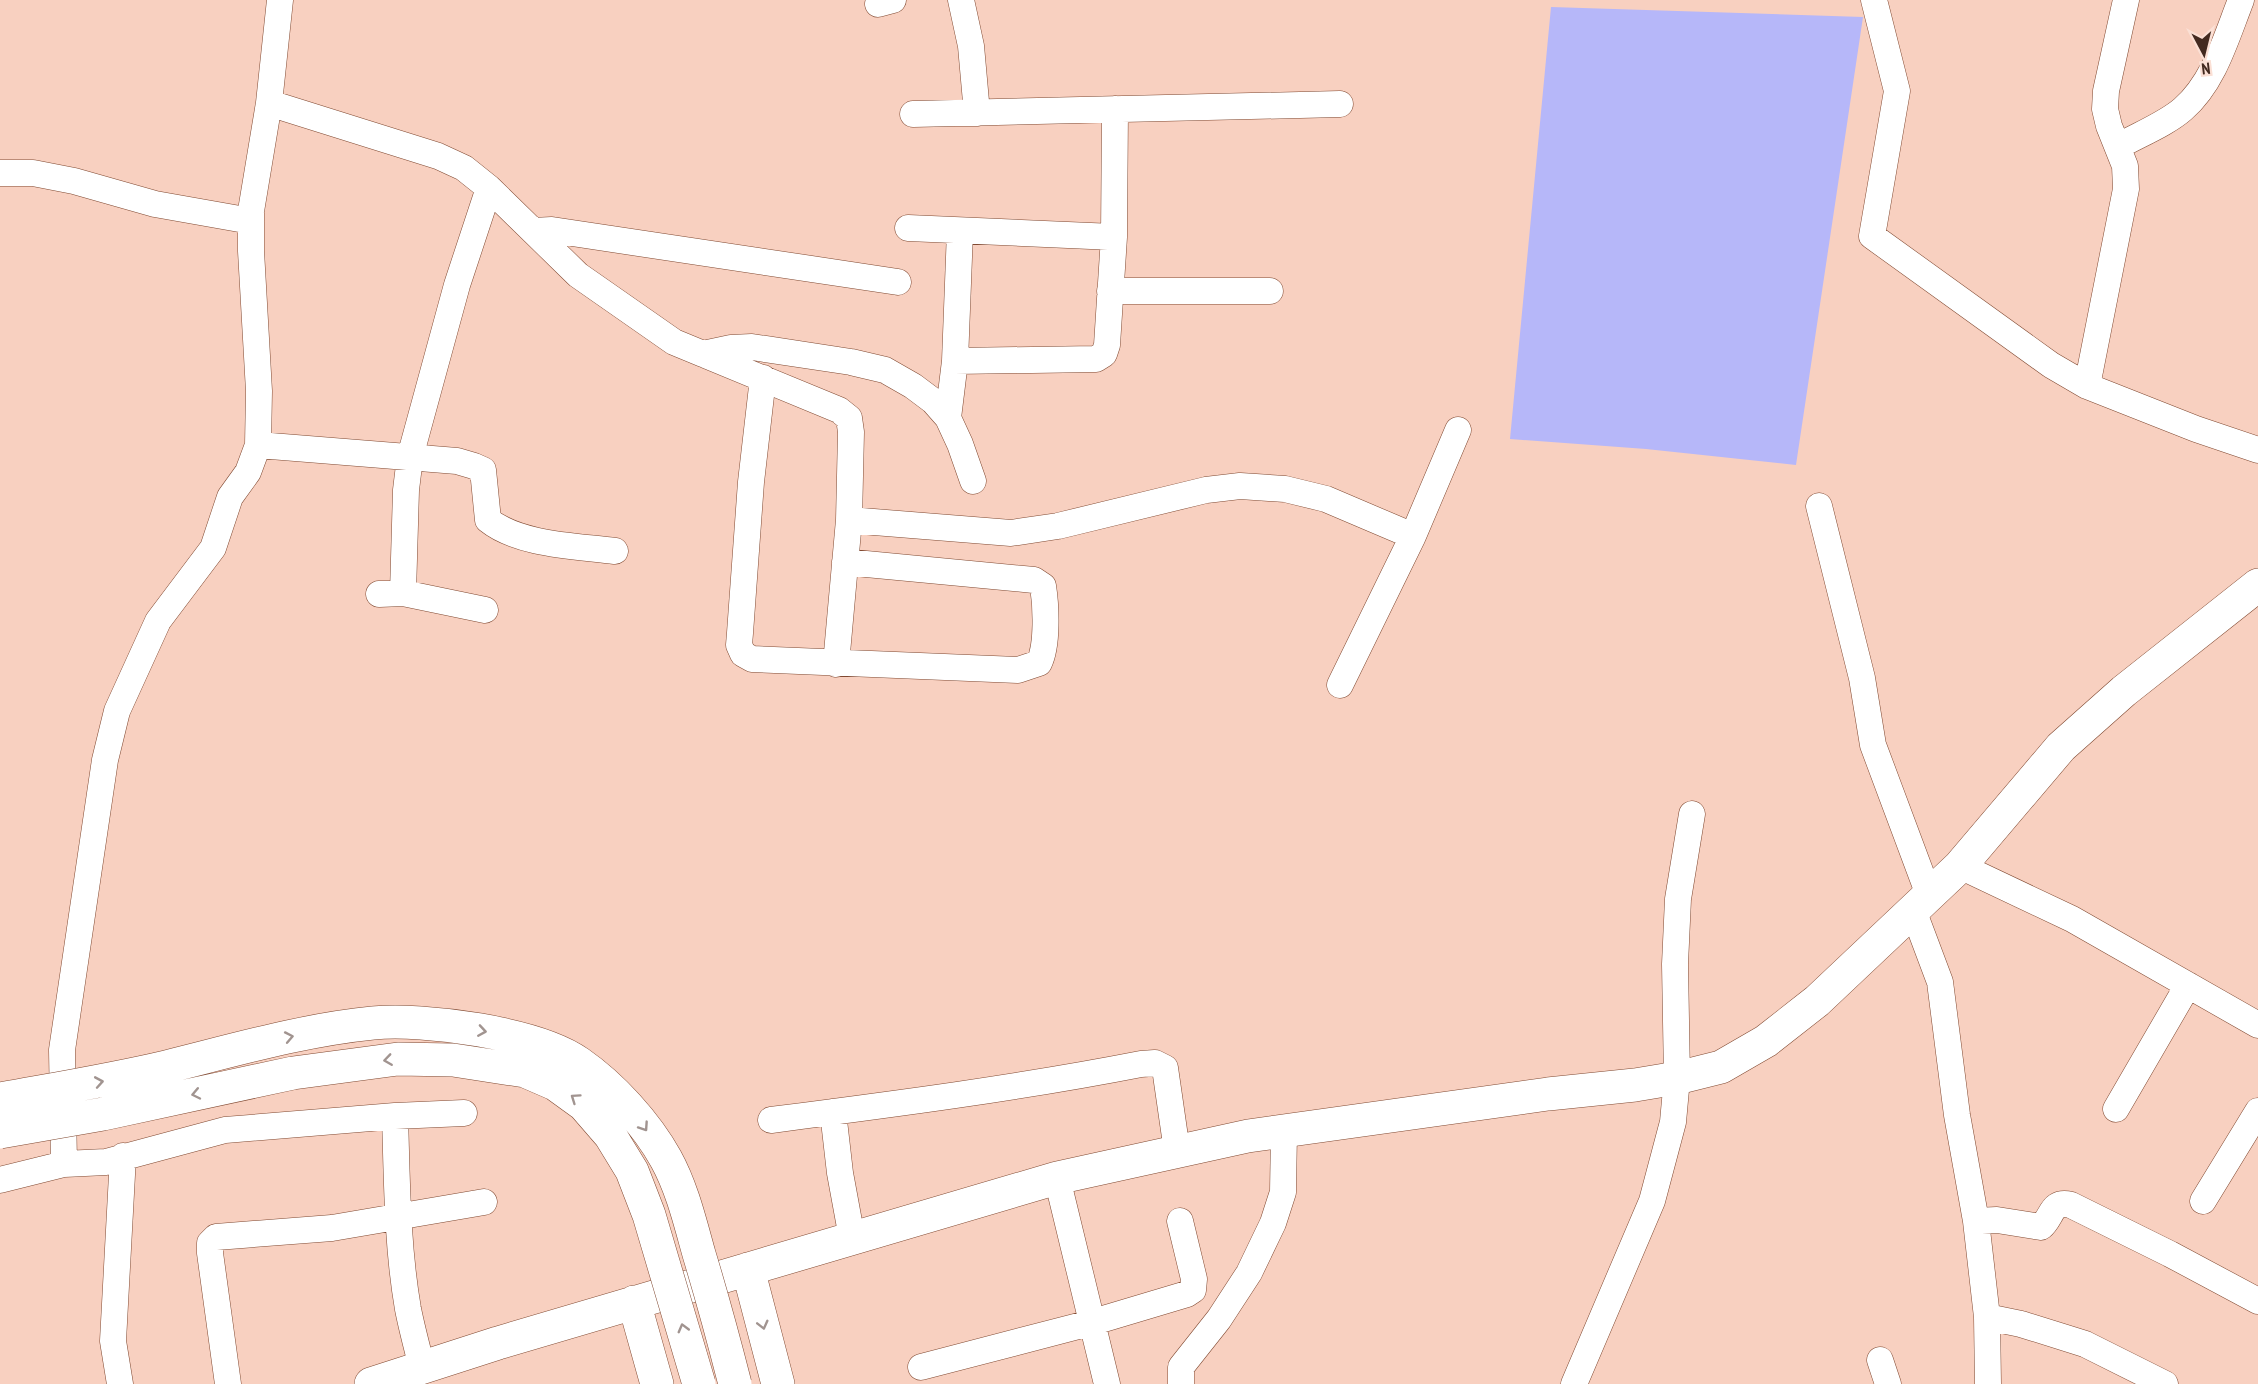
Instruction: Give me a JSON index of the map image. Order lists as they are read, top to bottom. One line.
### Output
{"north":"bottom"}
